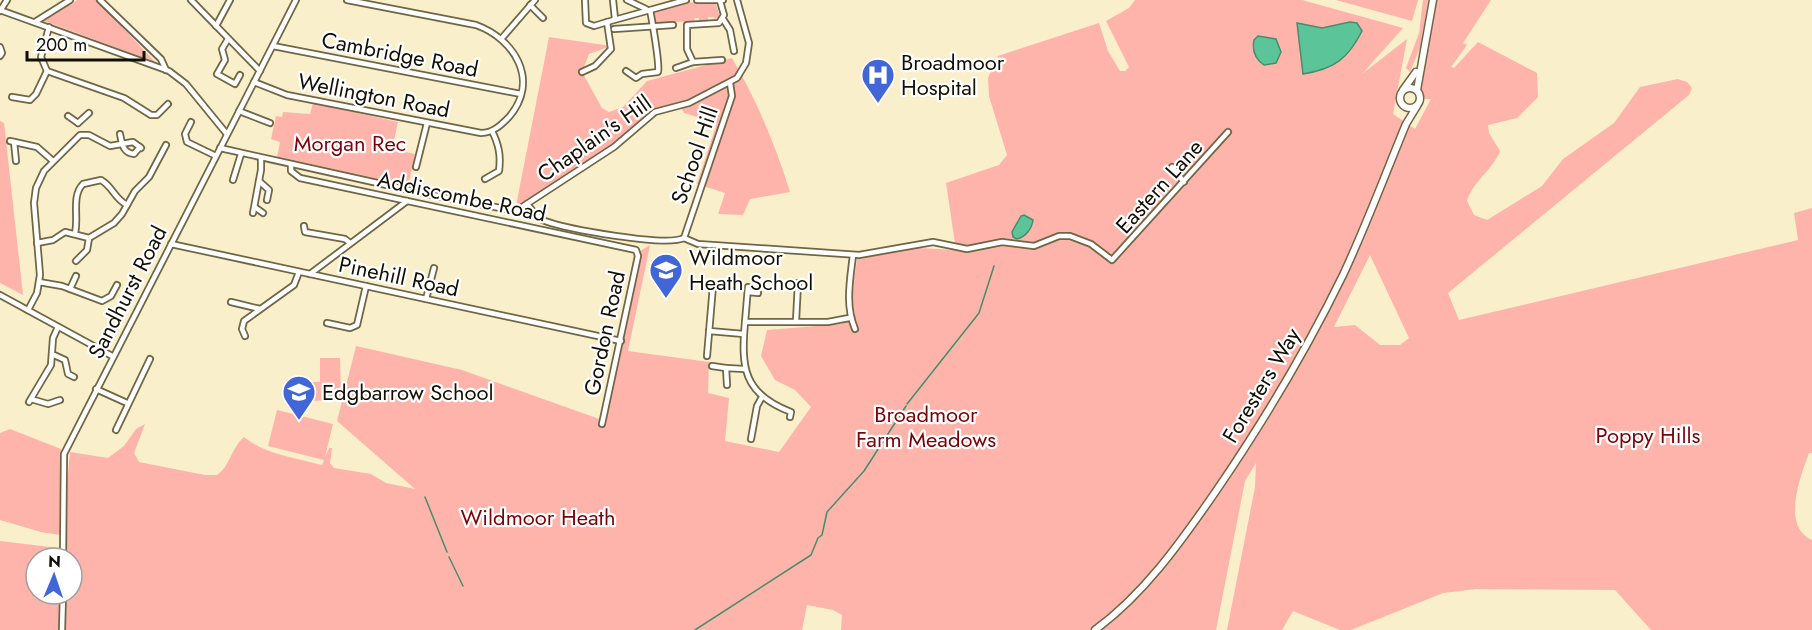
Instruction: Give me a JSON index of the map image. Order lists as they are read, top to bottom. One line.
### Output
{"streets":{"main road":["Foresters Way"],"street":["Cambridge Road","Wellington Road","Chaplain's Hill","School Hill","Eastern Lane","Addiscombe Road","Pinehill Road","Sandhurst Road","Gordon Road"]},"crossings":[["Cambridge Road","Sandhurst Road"],["Wellington Road","Sandhurst Road"],["Chaplain's Hill","School Hill"],["Addiscombe Road","Gordon Road"],["Pinehill Road","Sandhurst Road"],["Pinehill Road","Gordon Road"]],"parks":["Morgan Rec","Broadmoor Farm Meadows","Poppy Hills","Wildmoor Heath"],"places":{"hospital":["Broadmoor Hospital"],"school or university":["Wildmoor Heath School","Edgbarrow School"]},"scale_bar":"200 m","north":"top"}
